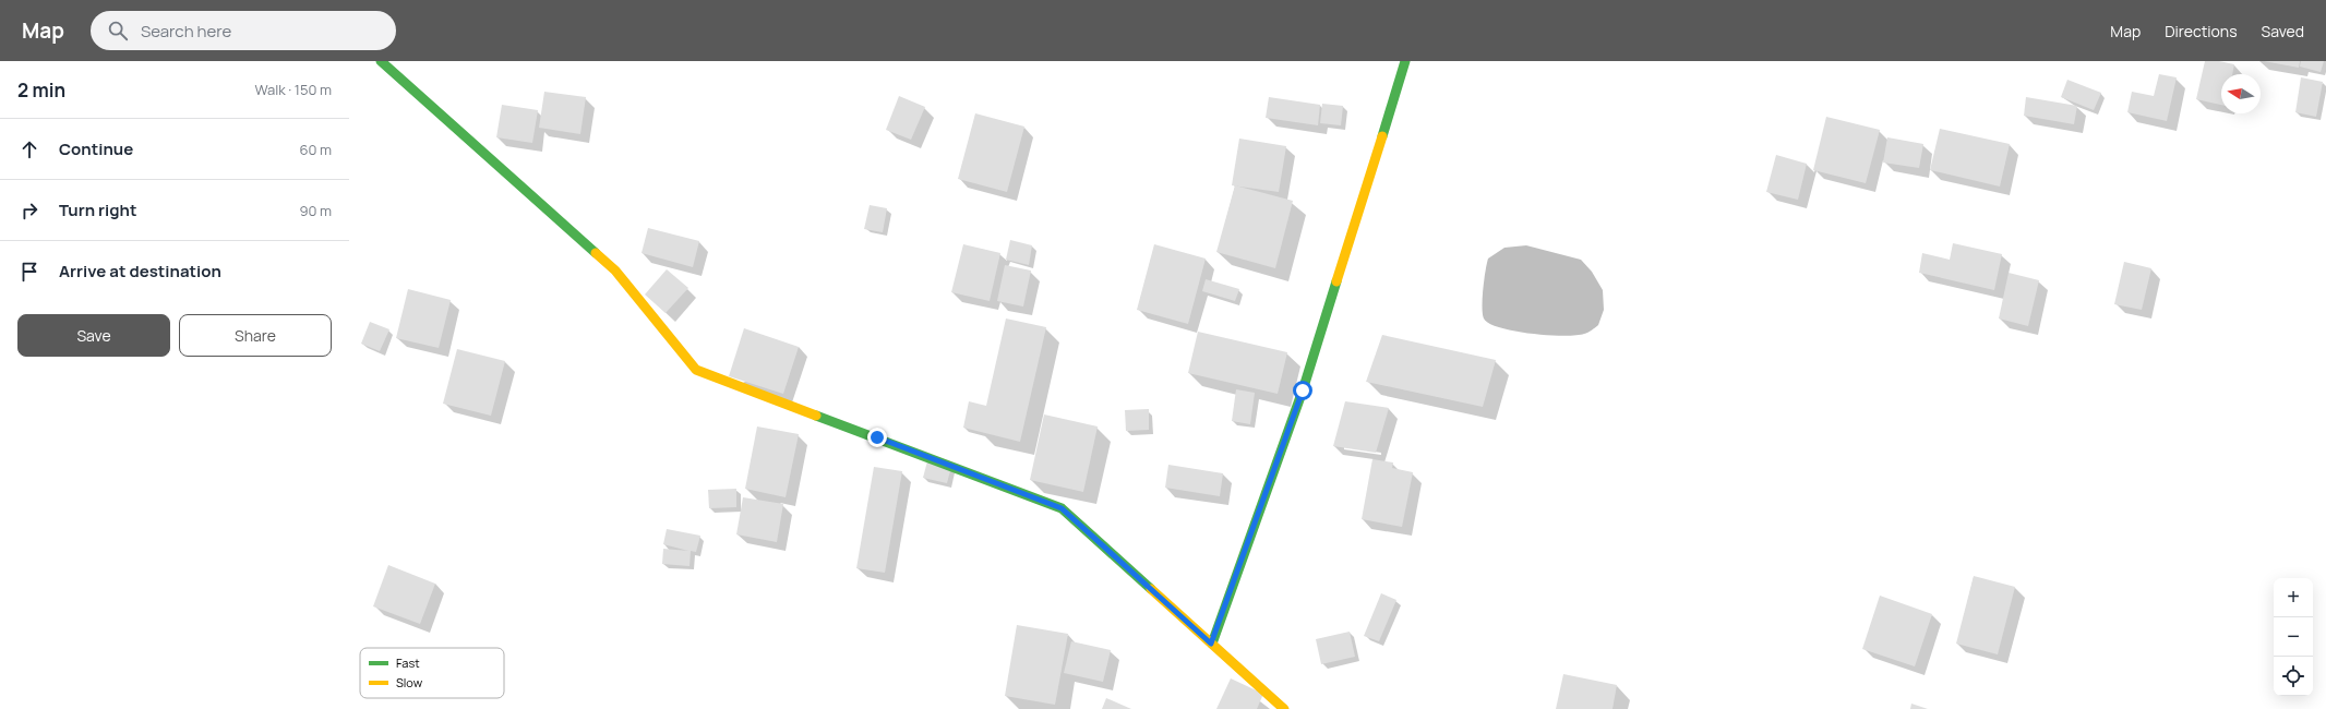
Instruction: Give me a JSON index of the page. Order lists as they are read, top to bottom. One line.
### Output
{"legend":["Fast","Slow"],"north":"left","page":{"header":"Map","search":"Search here","nav":["Map","Directions","Saved"],"heading":["2 min","Walk · 150 m"],"list":[["Continue","60 m"],["Turn right","90 m"],"Arrive at destination"],"buttons":["Save","Share"],"map_buttons":["+","−"]}}
